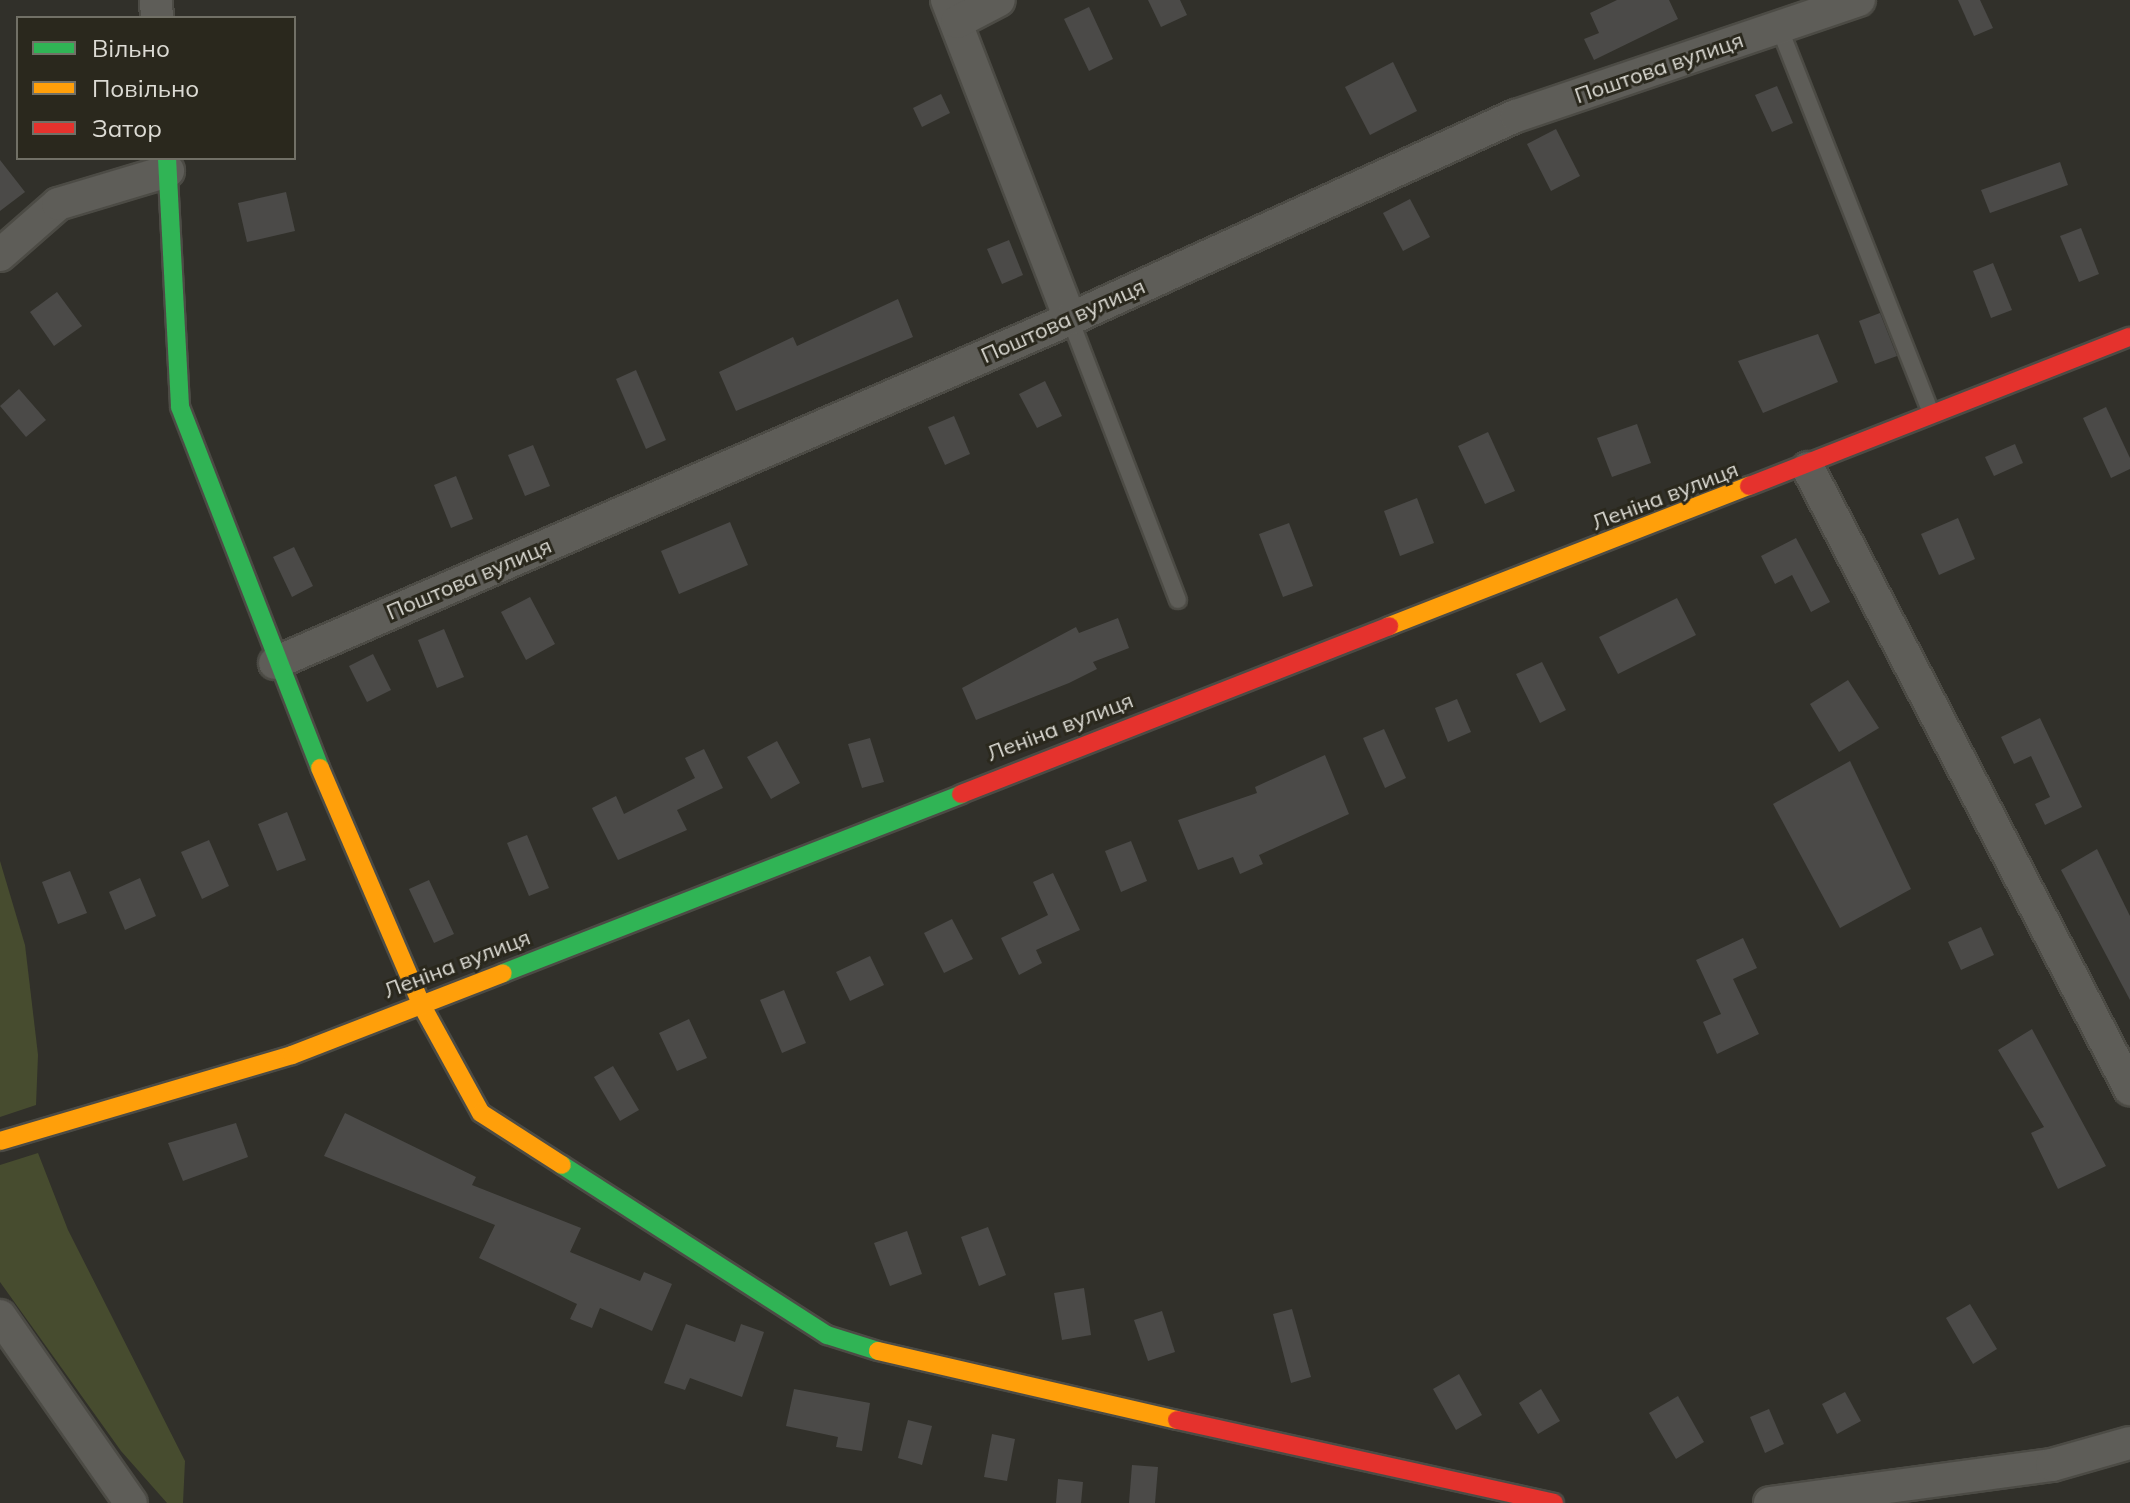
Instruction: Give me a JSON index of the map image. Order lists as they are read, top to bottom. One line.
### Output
{"streets":{"street":["Поштова вулиця","Леніна вулиця"]},"legend":["Вільно","Повільно","Затор"]}
